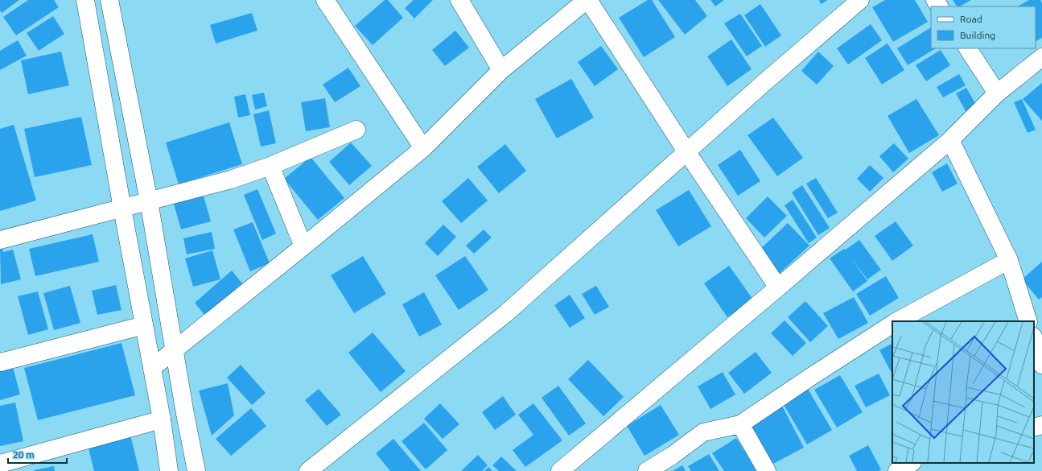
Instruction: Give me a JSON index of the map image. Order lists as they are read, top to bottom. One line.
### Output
{"legend":["Road","Building"],"scale_bar":"20 m"}
